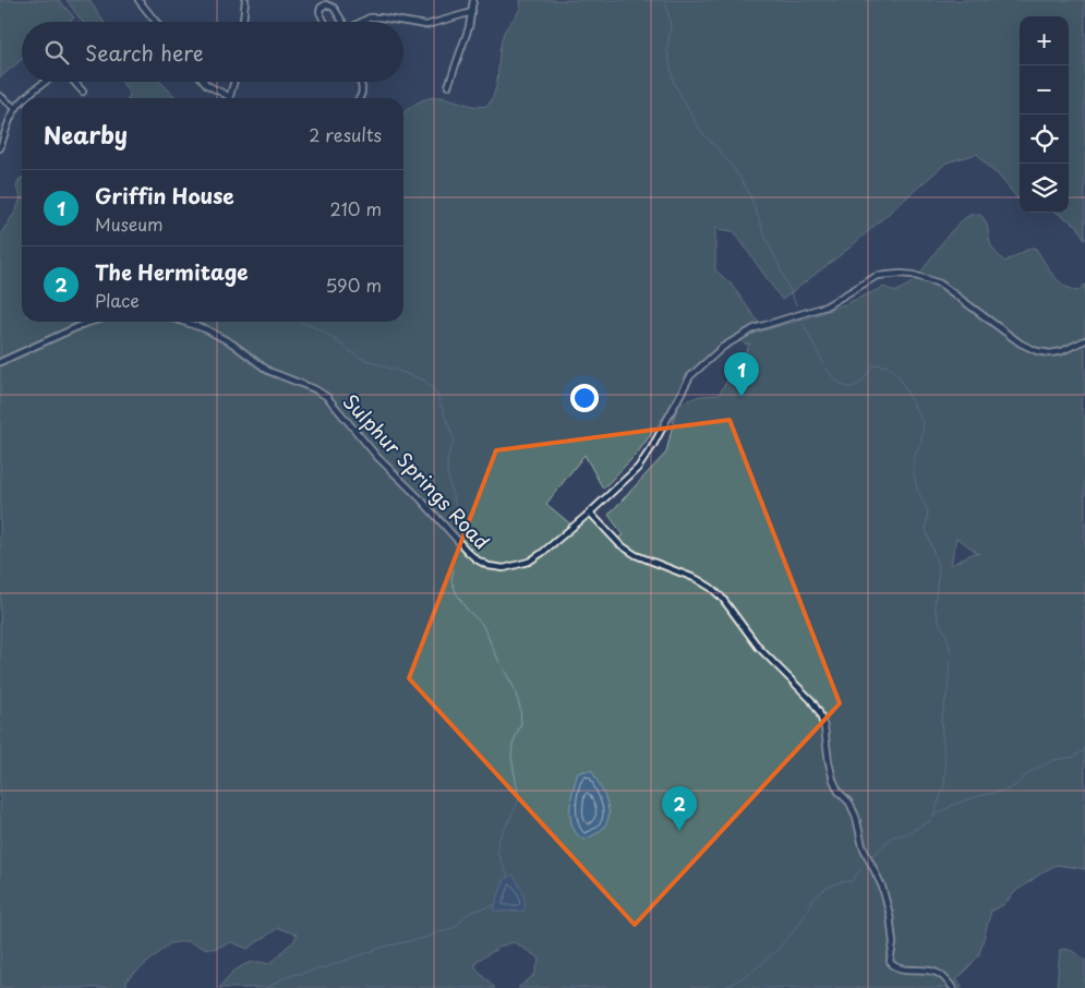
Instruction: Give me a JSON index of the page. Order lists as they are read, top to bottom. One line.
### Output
{"streets":{"street":["Sulphur Springs Road"]},"page":{"map_buttons":["+","−"],"search":"Search here","heading":["Nearby","2 results"],"list":[{"mark":"1","name":"Griffin House","note":"Museum","value":"210 m"},{"mark":"2","name":"The Hermitage","note":"Place","value":"590 m"}],"pins":["1","2"]}}
